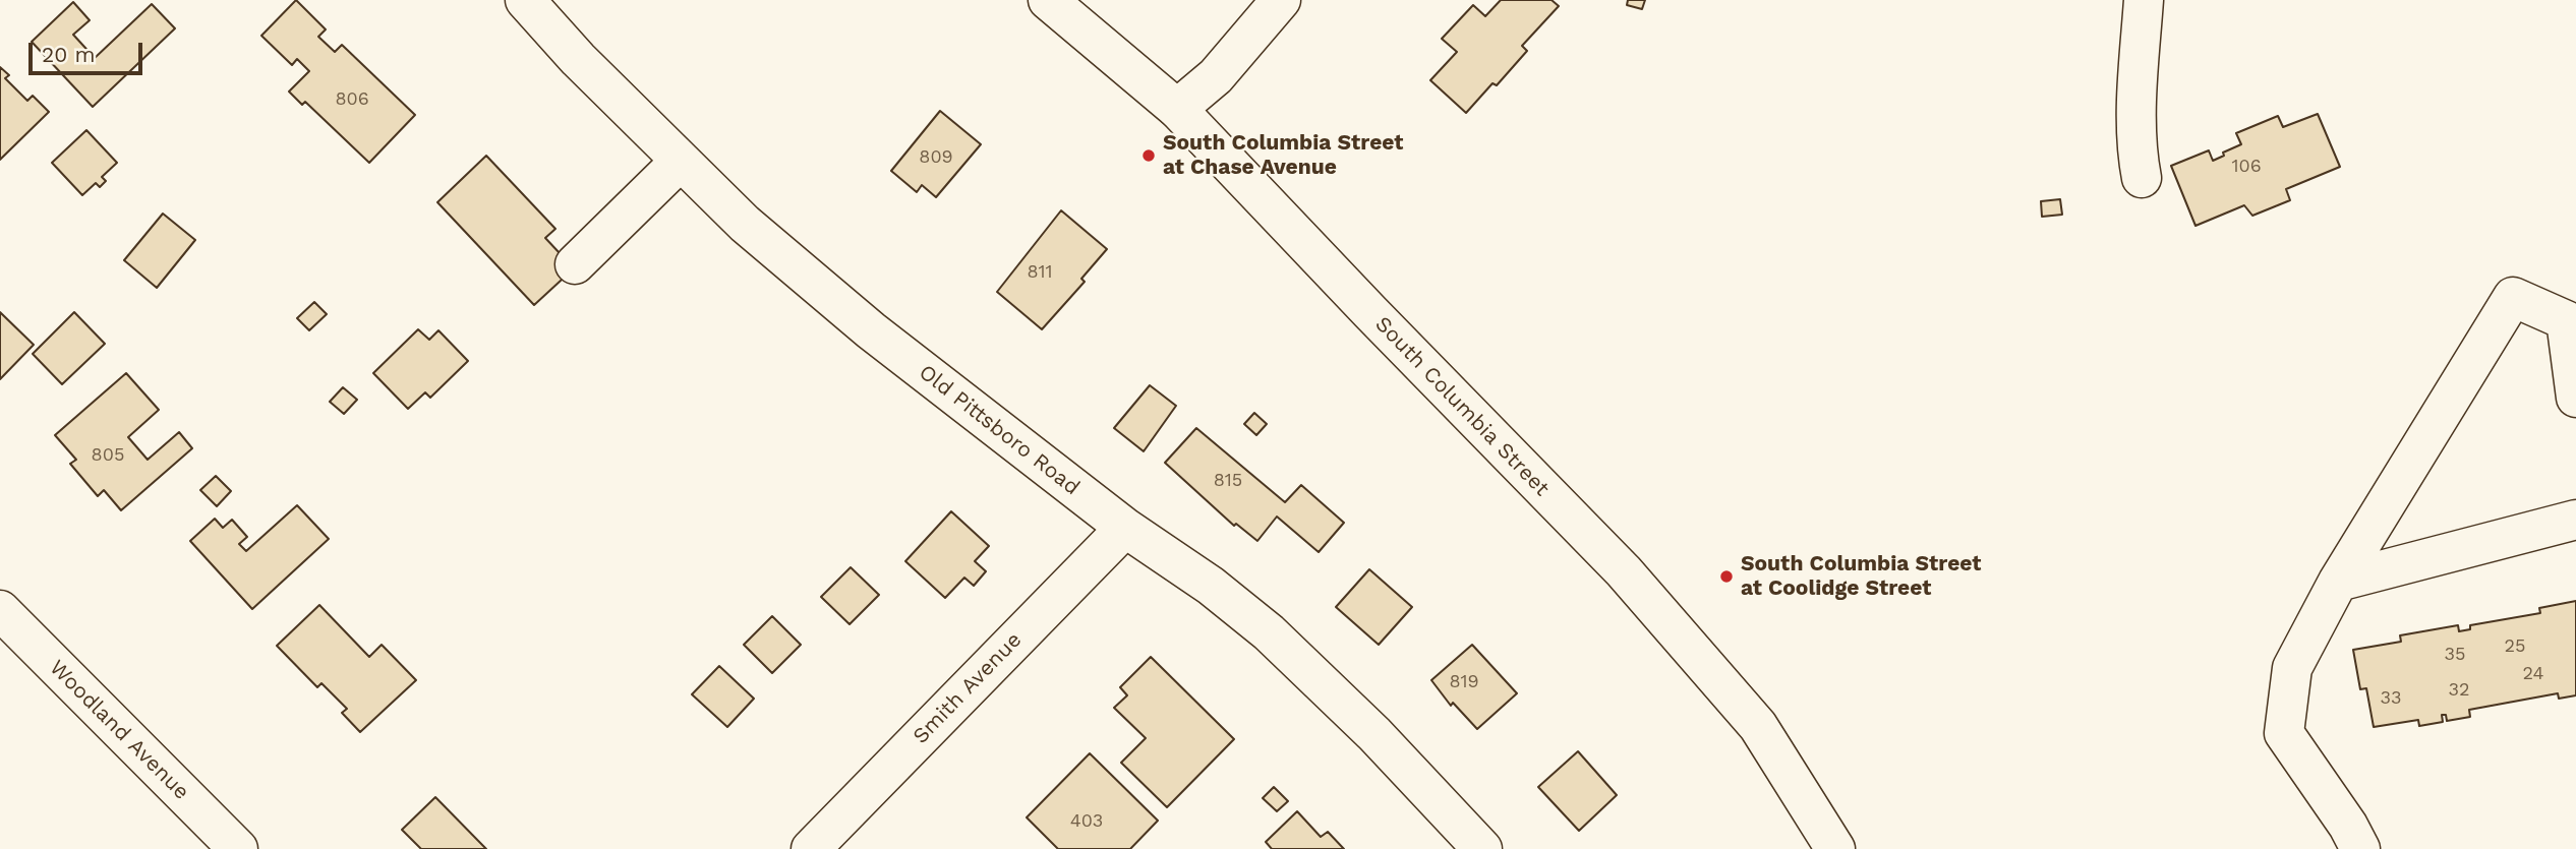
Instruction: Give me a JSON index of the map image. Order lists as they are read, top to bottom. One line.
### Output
{"streets":{"street":["South Columbia Street","Old Pittsboro Road","Smith Avenue","Woodland Avenue"]},"crossings":[["Old Pittsboro Road","Smith Avenue"]],"places":["South Columbia Street at Chase Avenue","South Columbia Street at Coolidge Street"],"house_numbers":["806","809","106","811","805","815","25","35","24","819","32","33","403"],"scale_bar":"20 m"}
